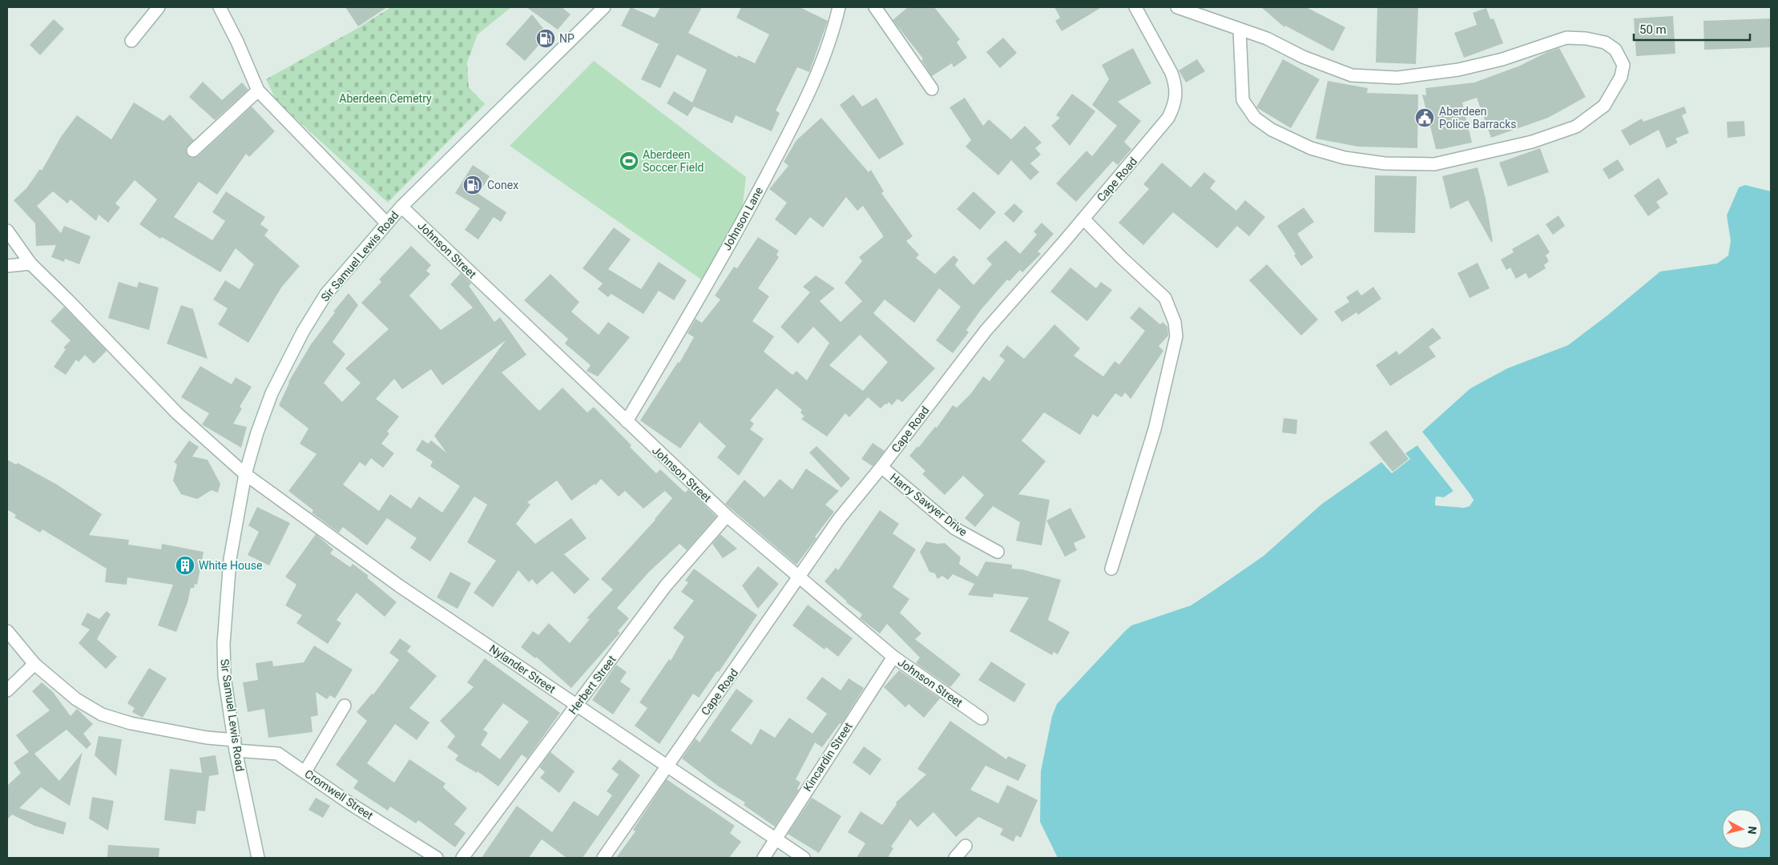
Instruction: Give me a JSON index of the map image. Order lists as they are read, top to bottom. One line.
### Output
{"streets":{"street":["Cape Road","Johnson Lane","Johnson Street","Sir Samuel Lewis Road","Harry Sawyer Drive","Nylander Street","Herbert Street","Kincardin Street","Cromwell Street"]},"crossings":[["Cape Road","Johnson Street"],["Cape Road","Harry Sawyer Drive"],["Cape Road","Nylander Street"],["Johnson Lane","Johnson Street"],["Johnson Street","Sir Samuel Lewis Road"],["Johnson Street","Herbert Street"],["Johnson Street","Kincardin Street"],["Sir Samuel Lewis Road","Nylander Street"],["Sir Samuel Lewis Road","Cromwell Street"],["Nylander Street","Herbert Street"],["Nylander Street","Kincardin Street"]],"parks":["Aberdeen Cemetry"],"places":{"fuel station":["NP","Conex"],"public building":["Aberdeen Police Barracks"],"sports":["Aberdeen Soccer Field"],"building":["White House"]},"scale_bar":"50 m","north":"right"}
